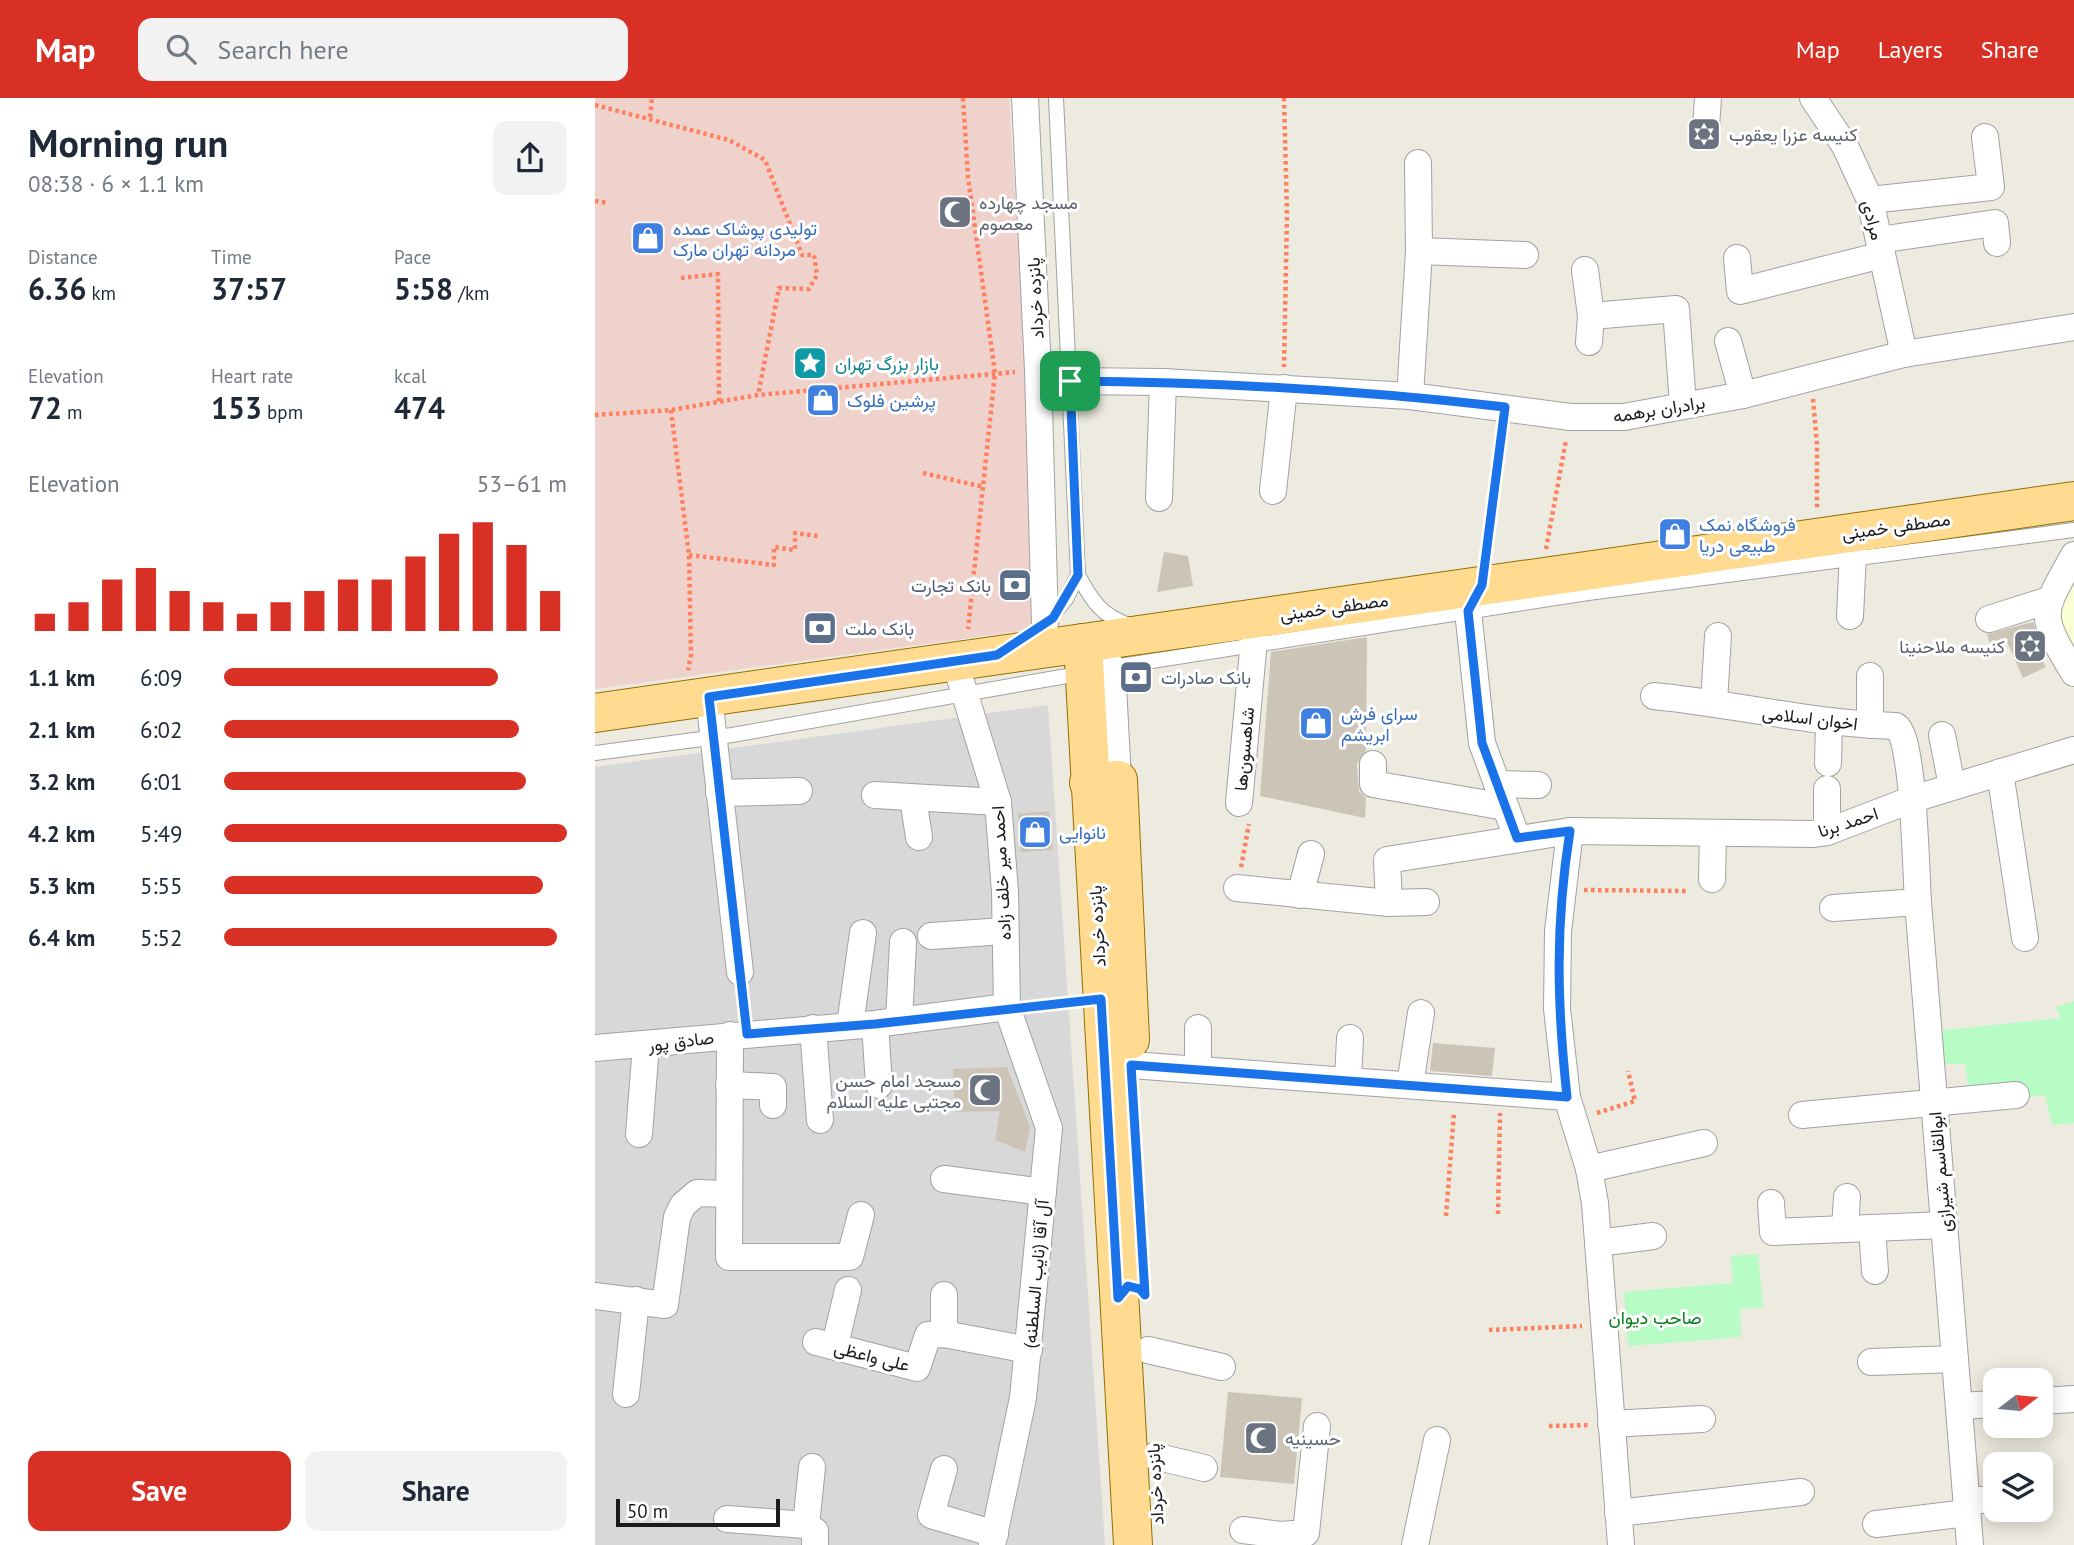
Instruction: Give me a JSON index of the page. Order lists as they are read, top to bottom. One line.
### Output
{"streets":{"main road":["پانزده خرداد","مصطفی خمینی"],"street":["مرادی","برادران برهمه","اخوان اسلامی","شاهسون‌ها","احمد برنا","احمد میر خلف زاده","صادق پور","ابوالقاسم شیرازی","آل آقا (نایب السلطنه)","علی واعظی"]},"crossings":[["مرادی","برادران برهمه"],["پانزده خرداد","برادران برهمه"],["پانزده خرداد","مصطفی خمینی"],["مصطفی خمینی","شاهسون‌ها"],["مصطفی خمینی","احمد میر خلف زاده"],["اخوان اسلامی","احمد برنا"],["اخوان اسلامی","ابوالقاسم شیرازی"],["احمد برنا","ابوالقاسم شیرازی"],["احمد میر خلف زاده","صادق پور"],["احمد میر خلف زاده","آل آقا (نایب السلطنه)"],["صادق پور","آل آقا (نایب السلطنه)"]],"parks":["صاحب دیوان"],"places":{"synagogue":["کنیسه عزرا یعقوب","کنیسه ملاحنینا"],"mosque":["مسجد چهارده معصوم","مسجد امام حسن مجتبی علیه السلام","حسینیه"],"shop":["تولیدی پوشاک عمده مردانه تهران مارک","پرشین فلوک","فروشگاه نمک طبیعی دریا","سرای فرش ابریشم","نانوایی"],"place":["بازار بزرگ تهران"],"bank":["بانک تجارت","بانک ملت","بانک صادرات"]},"scale_bar":"50 m","north":"right","page":{"header":"Map","search":"Search here","nav":["Map","Layers","Share"],"heading":["Morning run","08:38 · 6 × 1.1 km"],"stats":[["Distance","6.36 km"],["Time","37:57"],["Pace","5:58 /km"],["Elevation","72 m"],["Heart rate","153 bpm"],["kcal","474"]],"chart":["Elevation","53–61 m"],"list":[{"name":"1.1 km","note":"6:09"},{"name":"2.1 km","note":"6:02"},{"name":"3.2 km","note":"6:01"},{"name":"4.2 km","note":"5:49"},{"name":"5.3 km","note":"5:55"},{"name":"6.4 km","note":"5:52"}],"buttons":["Save","Share"],"scale":"50 m"}}
